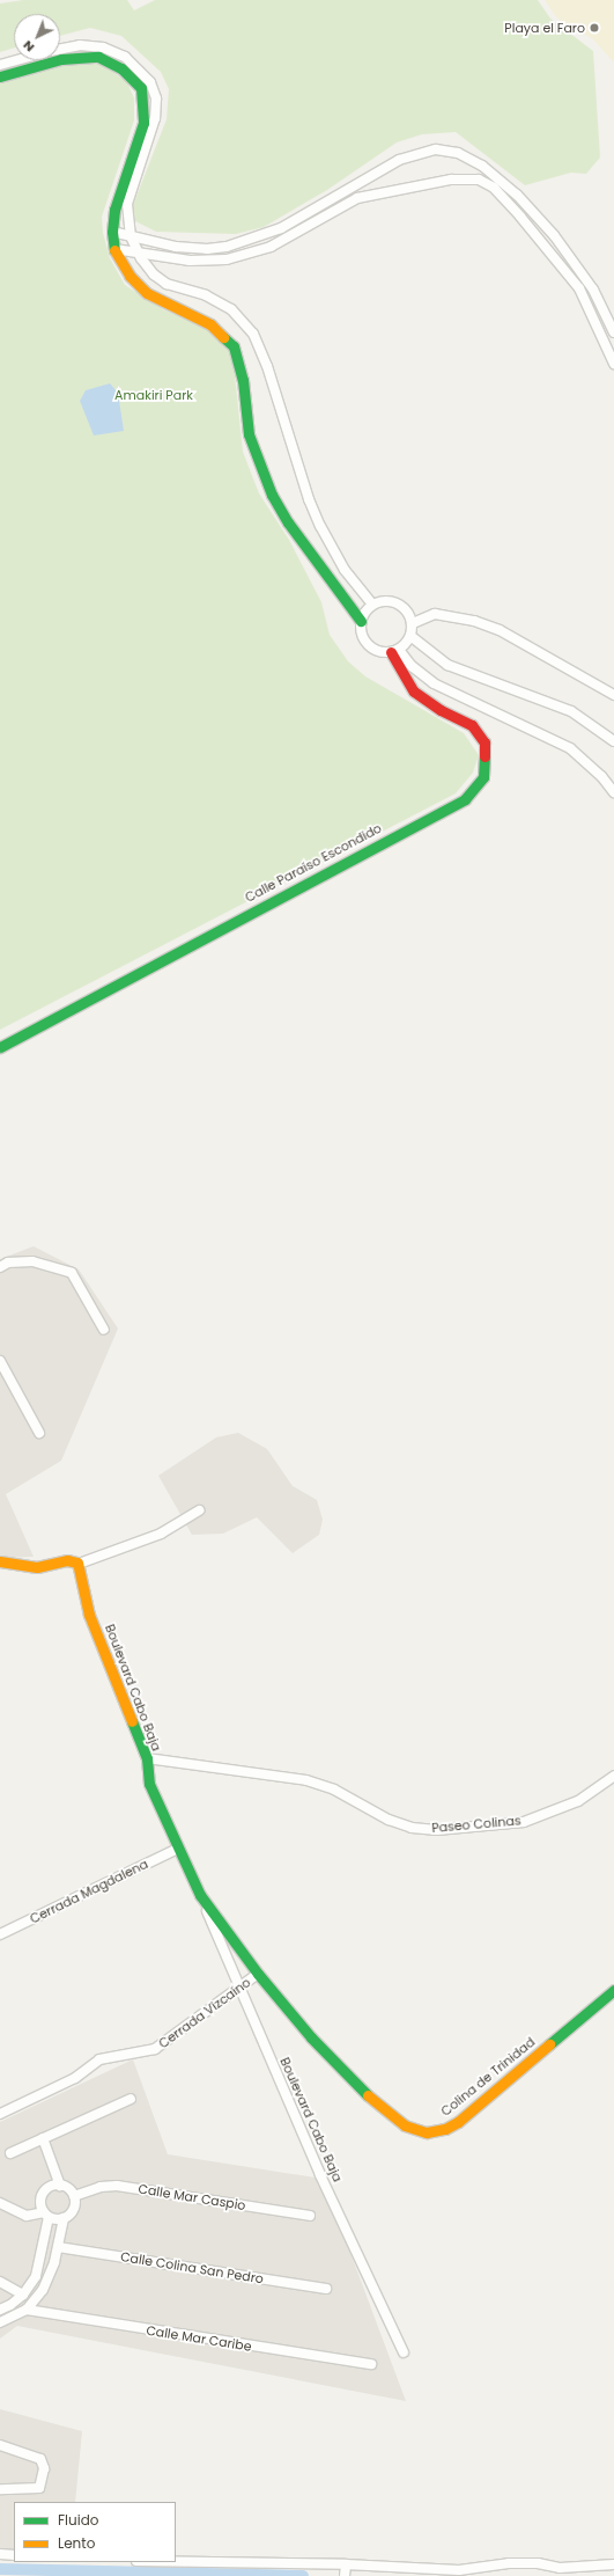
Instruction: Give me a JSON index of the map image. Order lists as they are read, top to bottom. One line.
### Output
{"streets":{"street":["Calle Paraíso Escondido","Boulevard Cabo Baja","Paseo Colinas","Cerrada Magdalena","Cerrada Vizcaíno","Colina de Trinidad","Calle Mar Caspio","Calle Colina San Pedro","Calle Mar Caribe"]},"crossings":[["Boulevard Cabo Baja","Paseo Colinas"],["Boulevard Cabo Baja","Cerrada Magdalena"],["Boulevard Cabo Baja","Cerrada Vizcaíno"],["Boulevard Cabo Baja","Colina de Trinidad"]],"parks":["Amakiri Park"],"places":["Playa el Faro"],"legend":["Fluido","Lento"],"north":"bottom left"}
